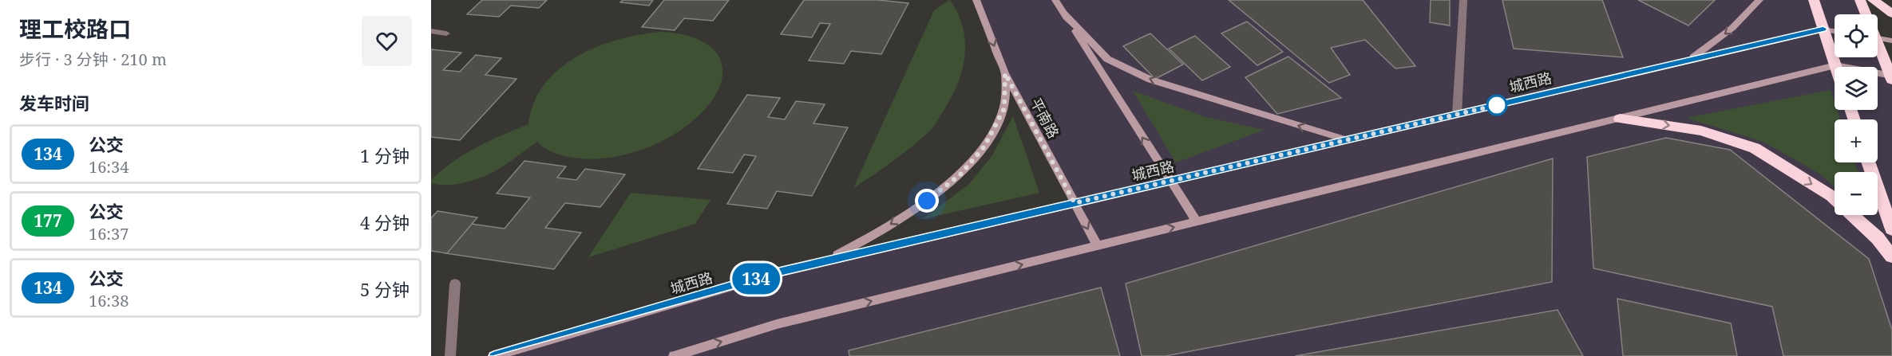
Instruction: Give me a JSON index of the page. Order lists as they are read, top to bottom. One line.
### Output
{"streets":{"main road":["城西路","平南路"]},"crossings":[["城西路","平南路"]],"lines":["bus line 134"],"page":{"heading":[["理工校路口","步行 · 3 分钟 · 210 m"],"发车时间"],"on_map":"134","map_buttons":["+","−"],"list":[{"mark":"134","name":"公交","note":"16:34","value":"1 分钟"},{"mark":"177","name":"公交","note":"16:37","value":"4 分钟"},{"mark":"134","name":"公交","note":"16:38","value":"5 分钟"}]}}
